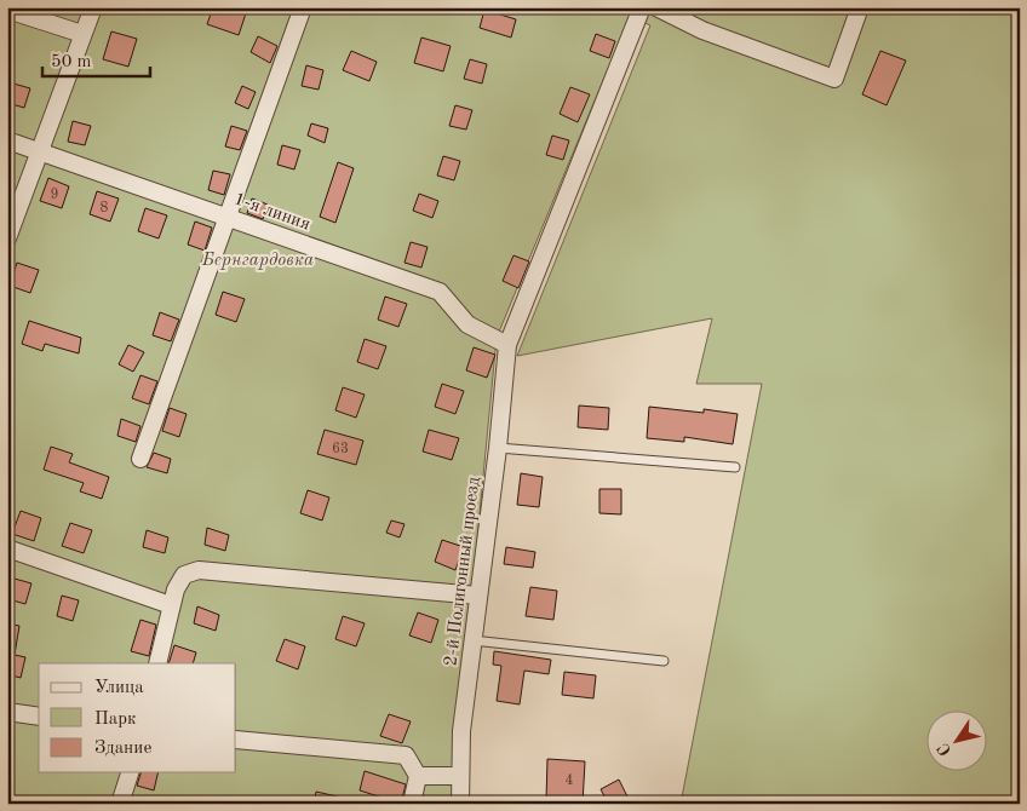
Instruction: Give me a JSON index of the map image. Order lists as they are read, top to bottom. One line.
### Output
{"streets":{"street":["1-я линия","2-й Полигонный проезд"]},"crossings":[["1-я линия","2-й Полигонный проезд"]],"parks":["Бернгардовка"],"house_numbers":["9","8","63","4"],"legend":["Улица","Парк","Здание"],"scale_bar":"50 m","north":"bottom left"}
